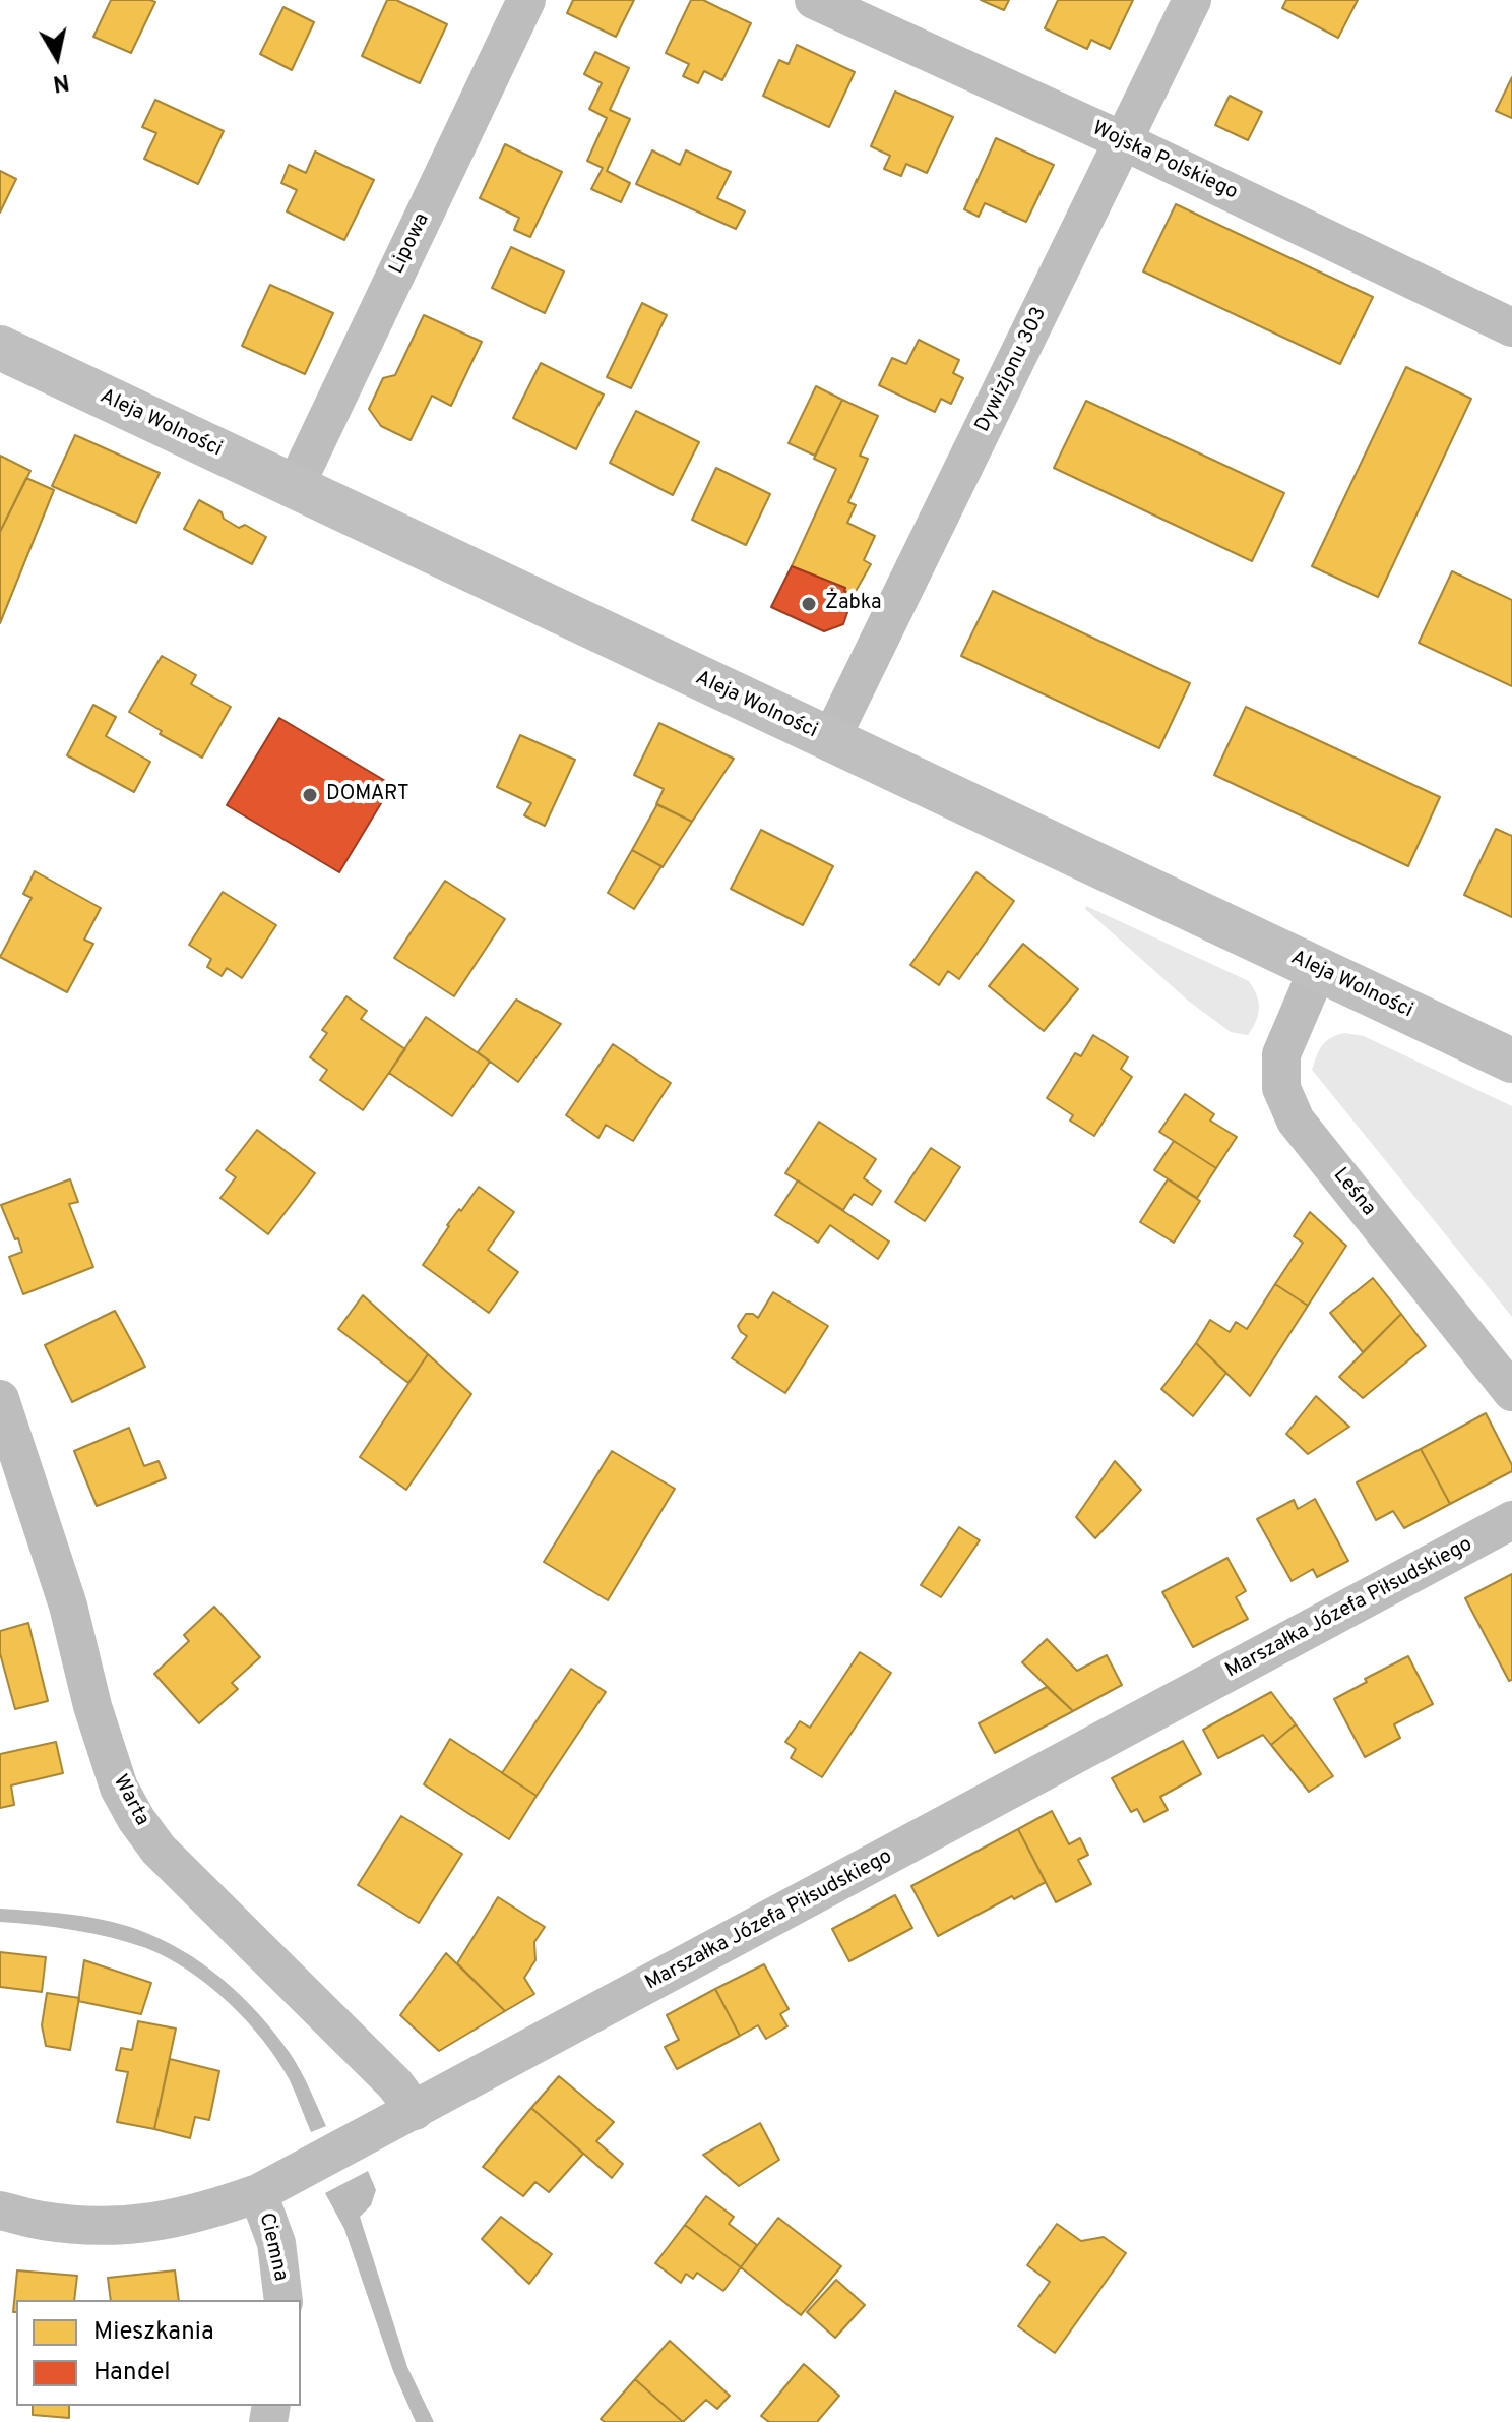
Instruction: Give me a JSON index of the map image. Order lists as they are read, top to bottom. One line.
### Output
{"streets":{"street":["Wojska Polskiego","Lipowa","Dywizjonu 303","Aleja Wolności","Leśna","Marszałka Józefa Piłsudskiego","Warta","Ciemna"]},"crossings":[["Wojska Polskiego","Dywizjonu 303"],["Lipowa","Aleja Wolności"],["Dywizjonu 303","Aleja Wolności"],["Aleja Wolności","Leśna"],["Marszałka Józefa Piłsudskiego","Warta"],["Marszałka Józefa Piłsudskiego","Ciemna"]],"places":["Żabka","DOMART"],"legend":["Mieszkania","Handel"],"north":"bottom"}
